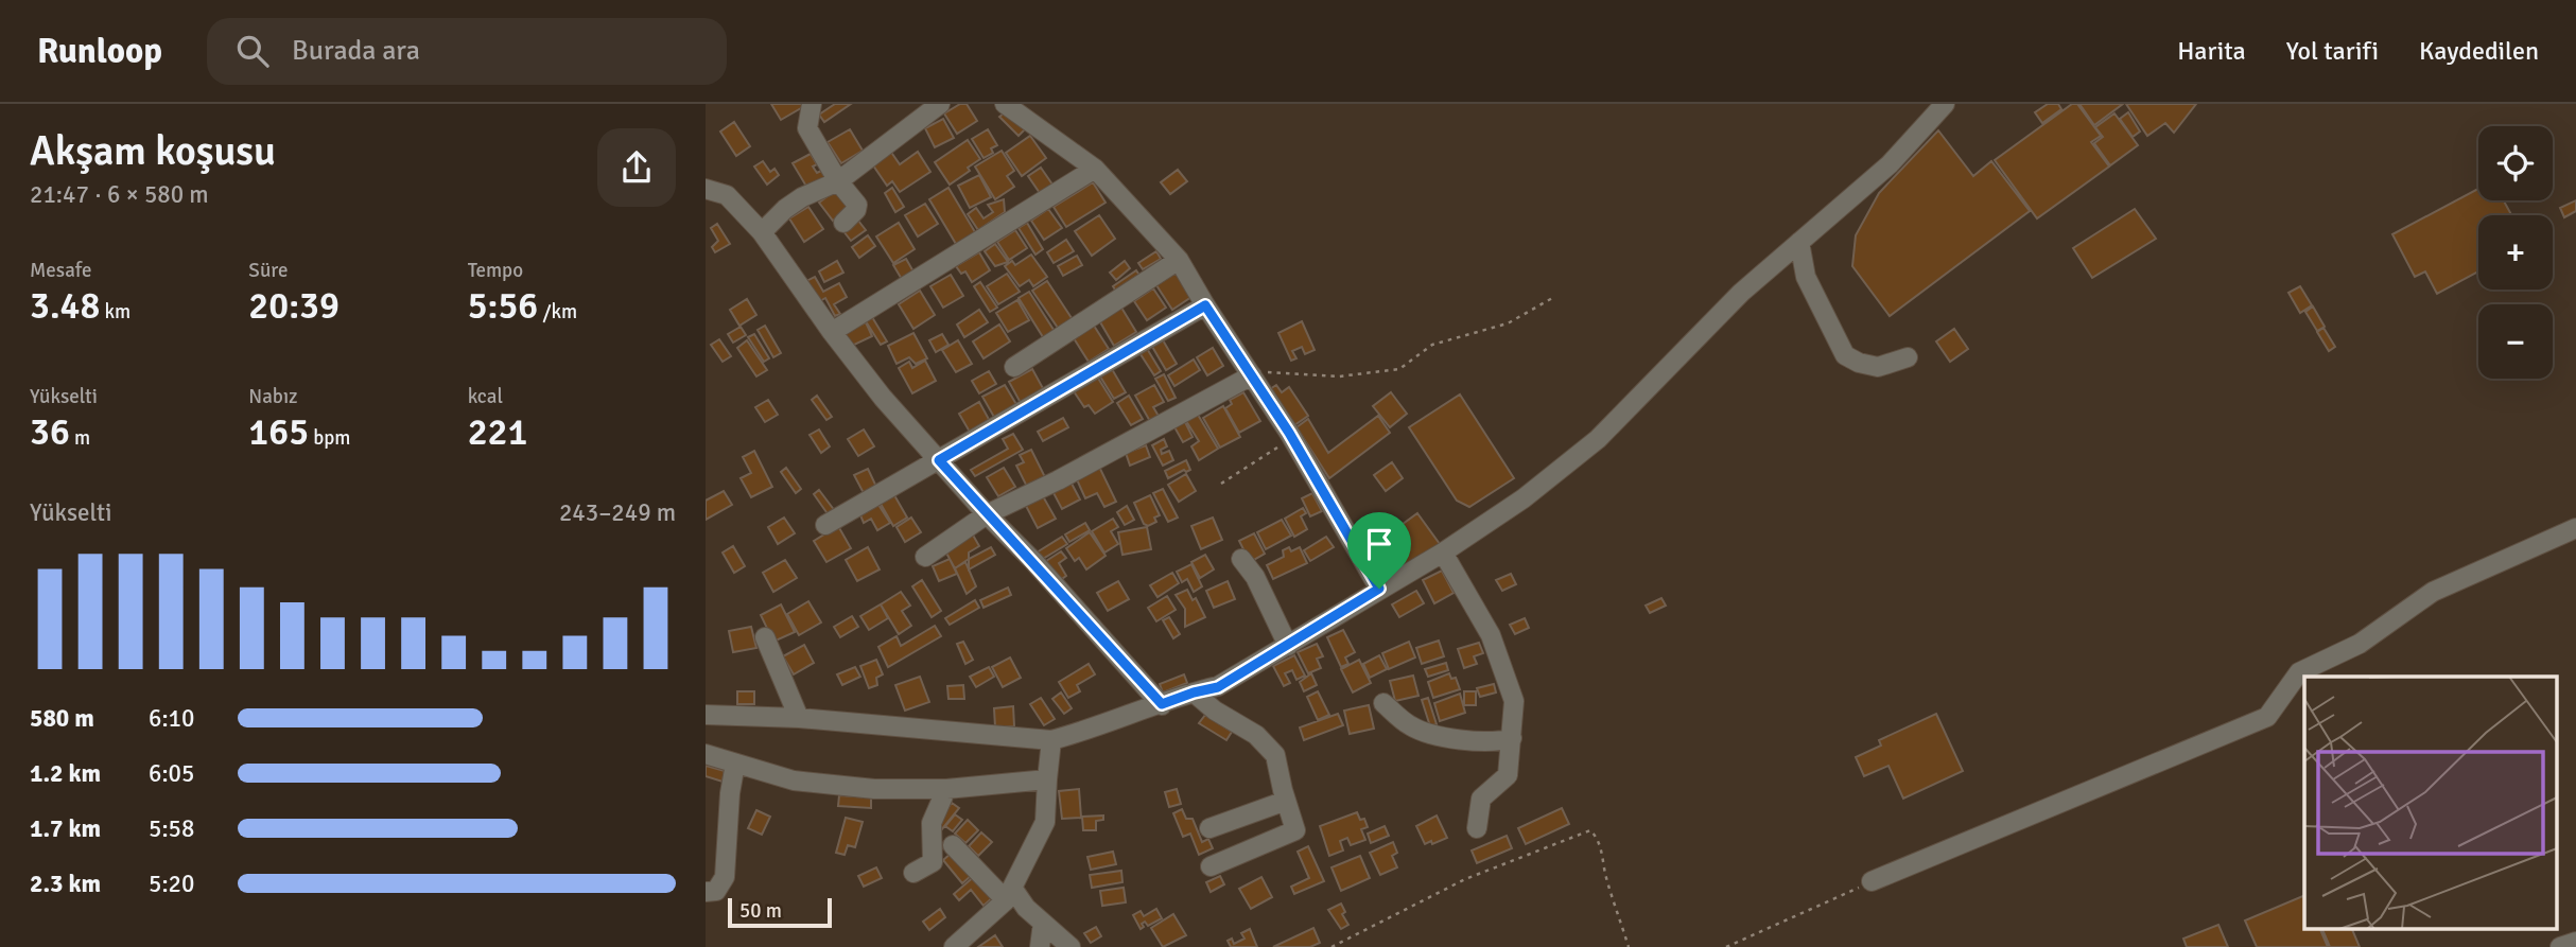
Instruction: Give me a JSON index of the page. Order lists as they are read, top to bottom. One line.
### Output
{"scale_bar":"50 m","page":{"header":"Runloop","search":"Burada ara","nav":["Harita","Yol tarifi","Kaydedilen"],"heading":["Akşam koşusu","21:47 · 6 × 580 m"],"map_buttons":["+","−"],"stats":[["Mesafe","3.48 km"],["Süre","20:39"],["Tempo","5:56 /km"],["Yükselti","36 m"],["Nabız","165 bpm"],["kcal","221"]],"chart":["Yükselti","243–249 m"],"list":[{"name":"580 m","note":"6:10"},{"name":"1.2 km","note":"6:05"},{"name":"1.7 km","note":"5:58"},{"name":"2.3 km","note":"5:20"}],"scale":"50 m"}}
